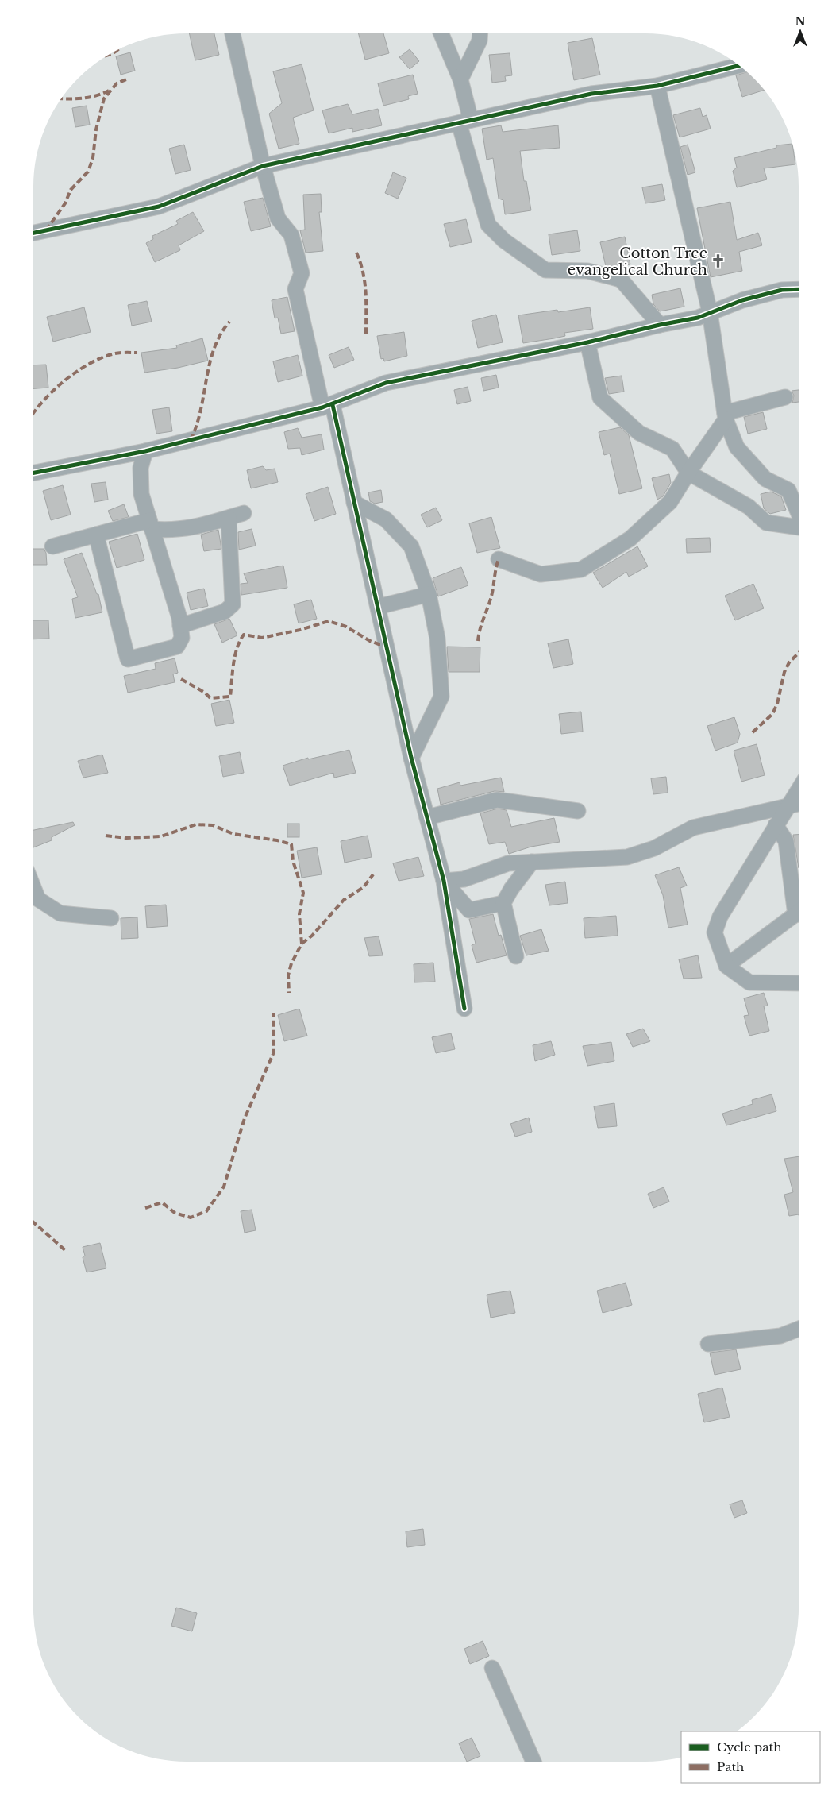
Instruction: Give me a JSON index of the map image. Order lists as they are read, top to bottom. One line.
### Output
{"places":{"church":["Cotton Tree evangelical Church"]},"legend":["Cycle path","Path"],"north":"top"}
